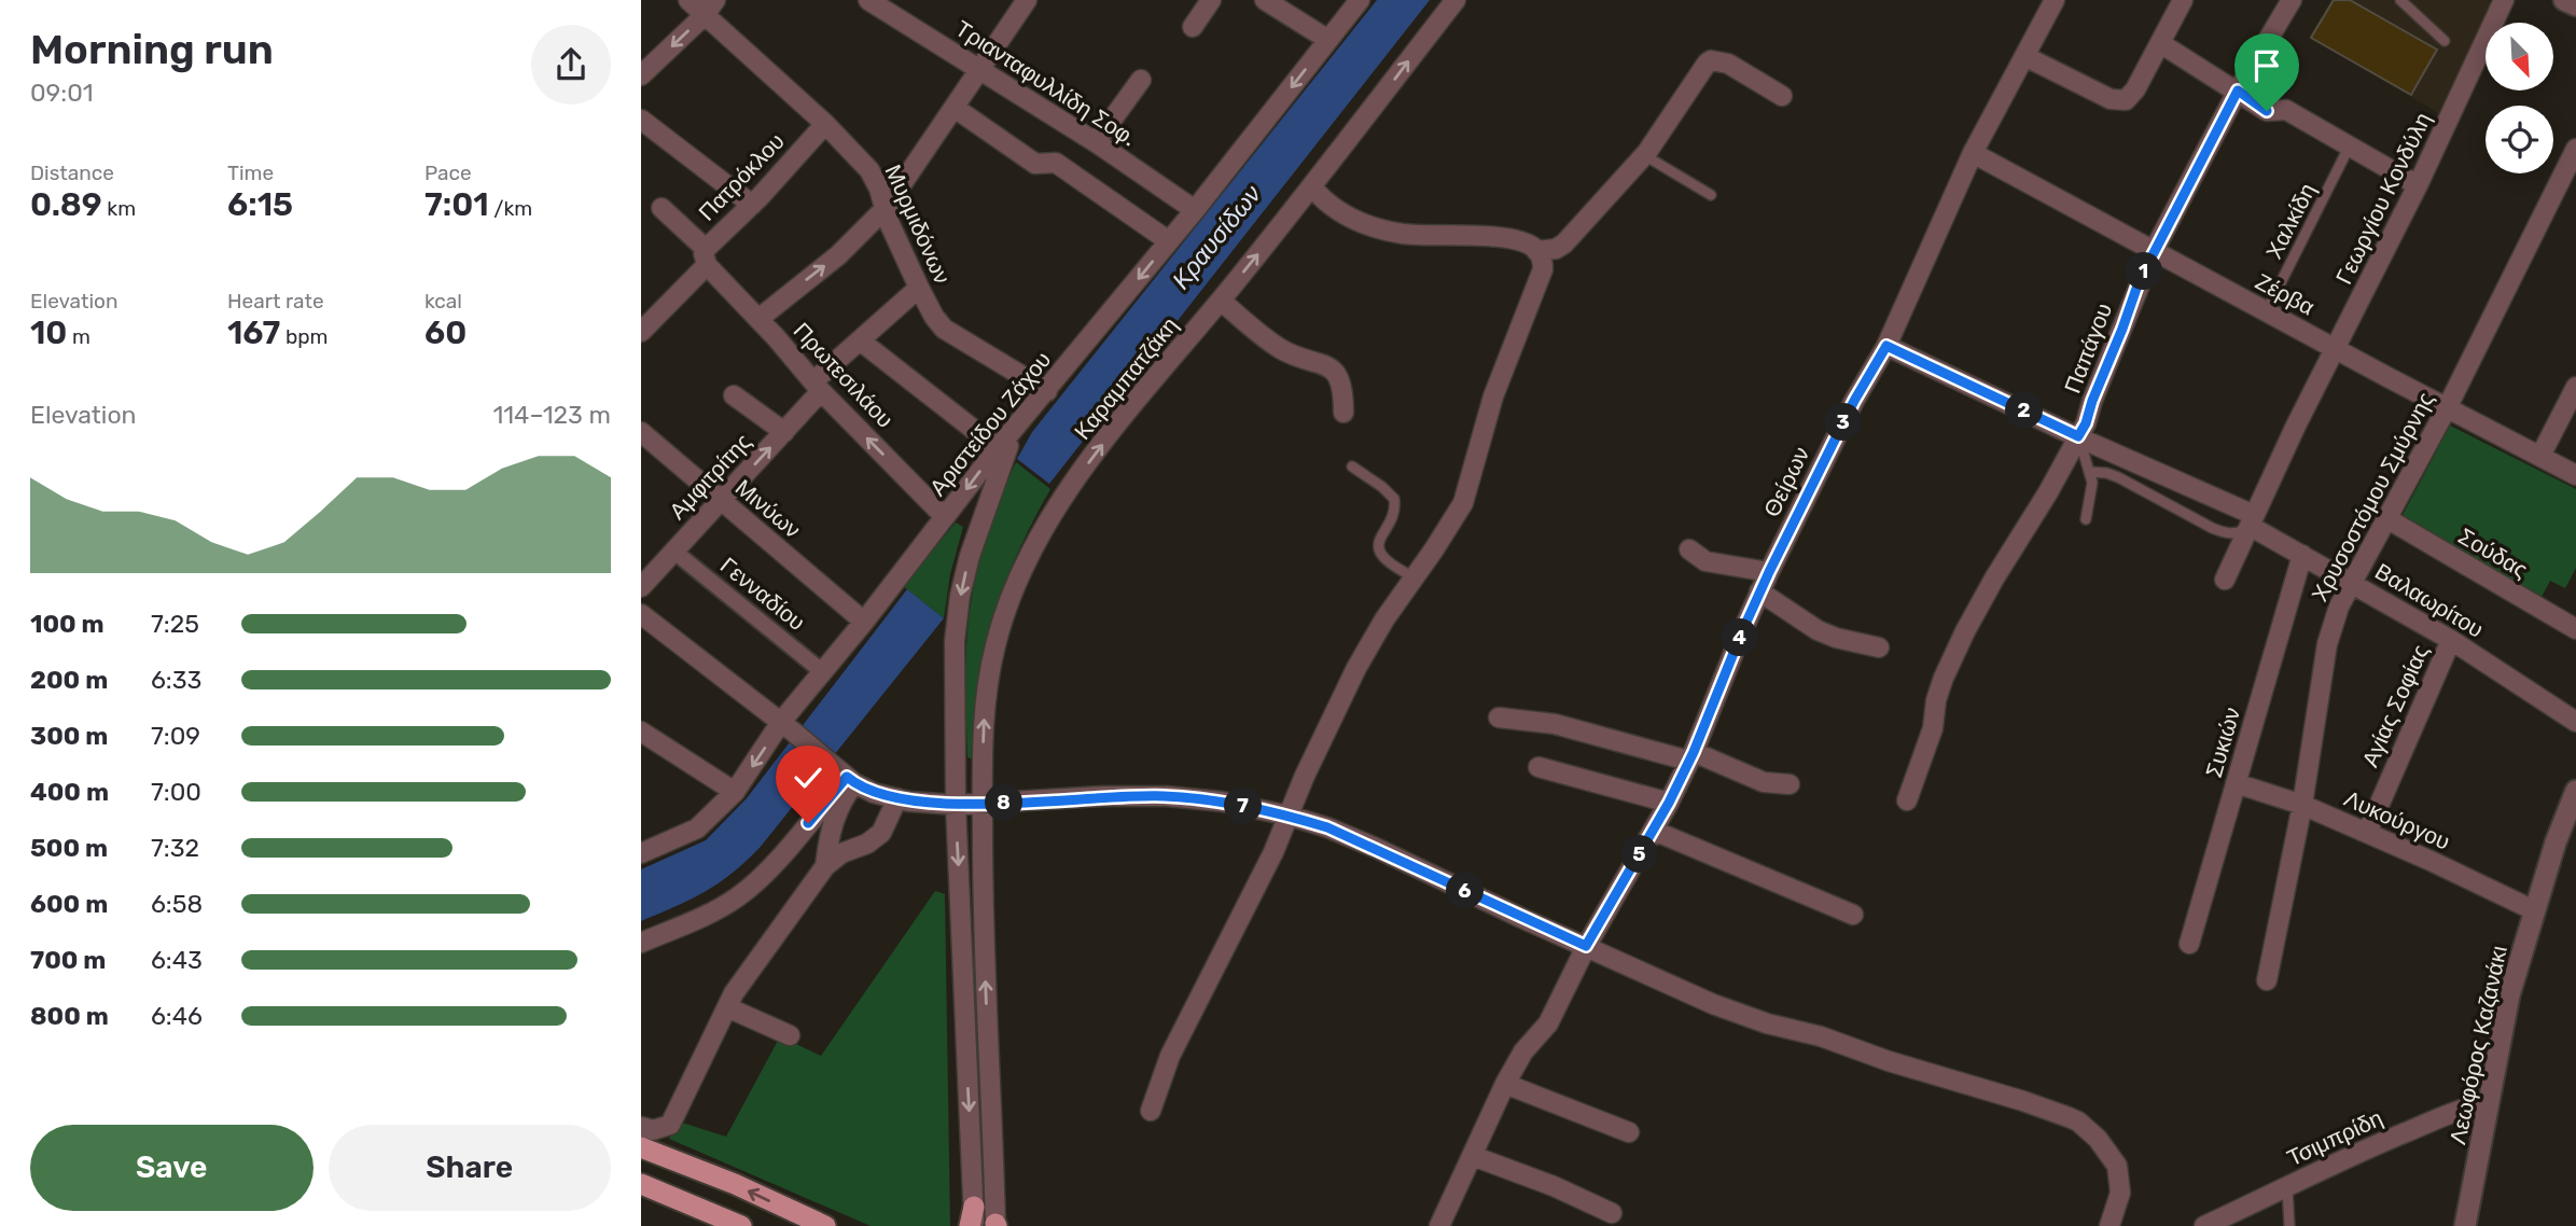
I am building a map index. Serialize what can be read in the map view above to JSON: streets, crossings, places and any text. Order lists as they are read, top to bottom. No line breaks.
{"streets":{"street":["Τριανταφυλλίδη Σοφ.","Πατρόκλου","Γεωργίου Κονδύλη","Μυρμιδόνων","Ζέρβα","Παπάγου","Πρωτεσιλάου","Καραμπατζάκη","Αριστείδου Ζάχου","Αμφιτρίτης","Θείρων","Χρυσοστόμου Σμύρνης","Μινύων","Σούδας","Γενναδίου","Βαλαωρίτου","Αγίας Σοφίας","Συκιών","Λυκούργου","Λεωφόρος Καζανάκι","Τσιμπρίδη"],"lane":["Χαλκίδη"]},"crossings":[["Τριανταφυλλίδη Σοφ.","Αριστείδου Ζάχου"],["Πατρόκλου","Μυρμιδόνων"],["Πατρόκλου","Πρωτεσιλάου"],["Γεωργίου Κονδύλη","Ζέρβα"],["Γεωργίου Κονδύλη","Βαλαωρίτου"],["Χαλκίδη","Ζέρβα"],["Μυρμιδόνων","Αριστείδου Ζάχου"],["Μυρμιδόνων","Αμφιτρίτης"],["Ζέρβα","Παπάγου"],["Ζέρβα","Θείρων"],["Ζέρβα","Χρυσοστόμου Σμύρνης"],["Παπάγου","Βαλαωρίτου"],["Πρωτεσιλάου","Αριστείδου Ζάχου"],["Πρωτεσιλάου","Αμφιτρίτης"],["Αριστείδου Ζάχου","Μινύων"],["Αριστείδου Ζάχου","Γενναδίου"],["Αμφιτρίτης","Μινύων"],["Αμφιτρίτης","Γενναδίου"],["Θείρων","Βαλαωρίτου"],["Χρυσοστόμου Σμύρνης","Σούδας"],["Χρυσοστόμου Σμύρνης","Βαλαωρίτου"],["Χρυσοστόμου Σμύρνης","Λυκούργου"],["Βαλαωρίτου","Αγίας Σοφίας"],["Βαλαωρίτου","Συκιών"],["Αγίας Σοφίας","Λυκούργου"],["Συκιών","Λυκούργου"],["Λυκούργου","Λεωφόρος Καζανάκι"],["Λεωφόρος Καζανάκι","Τσιμπρίδη"]],"water":["Κραυσίδων"],"north":"bottom right","page":{"heading":["Morning run","09:01"],"stats":[["Distance","0.89 km"],["Time","6:15"],["Pace","7:01 /km"],["Elevation","10 m"],["Heart rate","167 bpm"],["kcal","60"]],"pins":["1","2","3","4","8","7","5","6"],"chart":["Elevation","114–123 m"],"list":[{"name":"100 m","note":"7:25"},{"name":"200 m","note":"6:33"},{"name":"300 m","note":"7:09"},{"name":"400 m","note":"7:00"},{"name":"500 m","note":"7:32"},{"name":"600 m","note":"6:58"},{"name":"700 m","note":"6:43"},{"name":"800 m","note":"6:46"}],"buttons":["Save","Share"]}}
